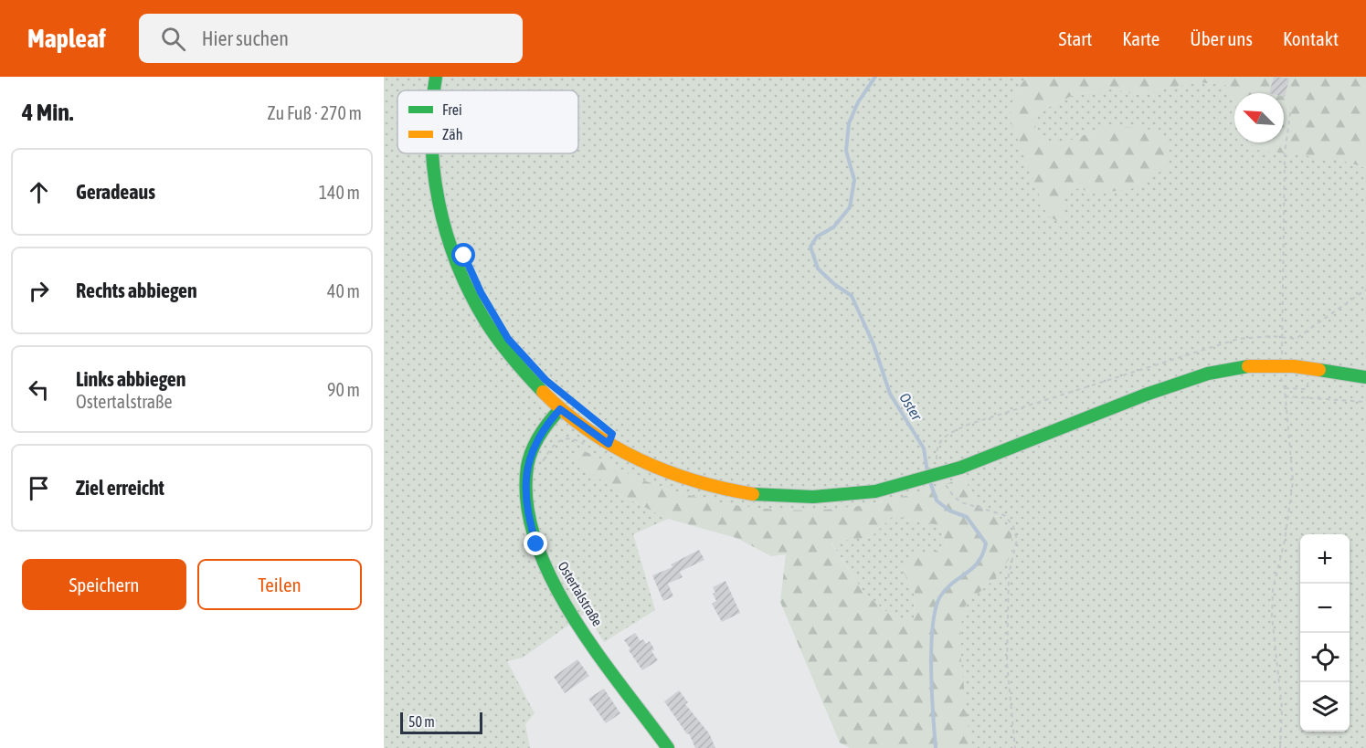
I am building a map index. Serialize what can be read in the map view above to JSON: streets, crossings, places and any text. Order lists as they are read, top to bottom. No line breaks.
{"streets":{"main road":["Ostertalstraße"]},"water":["Oster"],"legend":["Frei","Zäh"],"scale_bar":"50 m","north":"top left","page":{"header":"Mapleaf","search":"Hier suchen","nav":["Start","Karte","Über uns","Kontakt"],"heading":["4 Min.","Zu Fuß · 270 m"],"list":[["Geradeaus","140 m"],["Rechts abbiegen","40 m"],["Links abbiegen","Ostertalstraße","90 m"],"Ziel erreicht"],"map_buttons":["+","−"],"buttons":["Speichern","Teilen"],"scale":"50 m"}}
